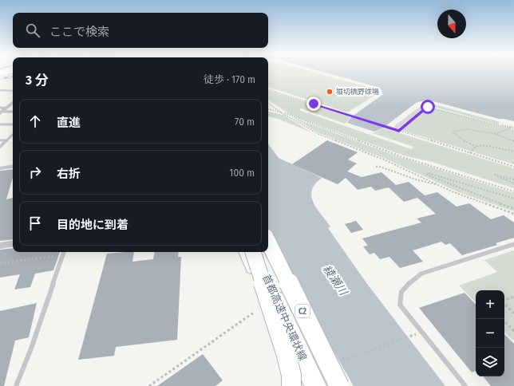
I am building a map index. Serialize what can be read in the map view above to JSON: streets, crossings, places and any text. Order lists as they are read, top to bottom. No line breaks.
{"streets":{"highway":["C2","首都高速中央環状線"]},"water":["綾瀬川"],"places":["堀切橋野球場"],"north":"bottom","page":{"search":"ここで検索","heading":["3 分","徒歩 · 170 m"],"list":[["直進","70 m"],["右折","100 m"],"目的地に到着"],"map_buttons":["+","−"]}}
